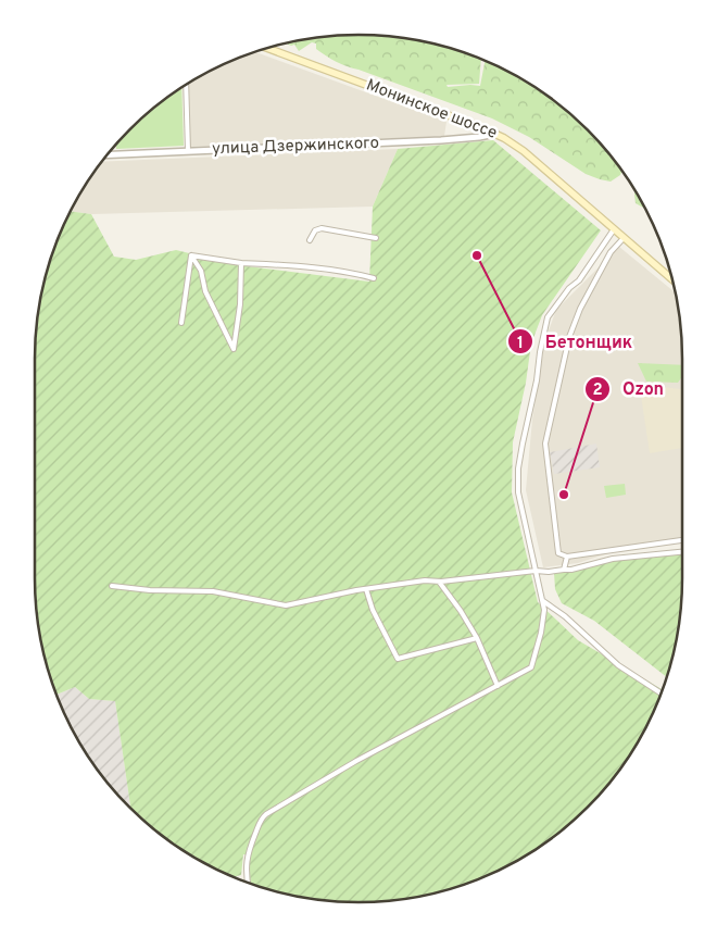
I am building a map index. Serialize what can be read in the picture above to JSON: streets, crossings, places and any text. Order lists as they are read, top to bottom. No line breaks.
{"streets":{"main road":["Монинское шоссе"],"street":["улица Дзержинского"]},"crossings":[["Монинское шоссе","улица Дзержинского"]],"places":["Бетонщик","Ozon"]}
